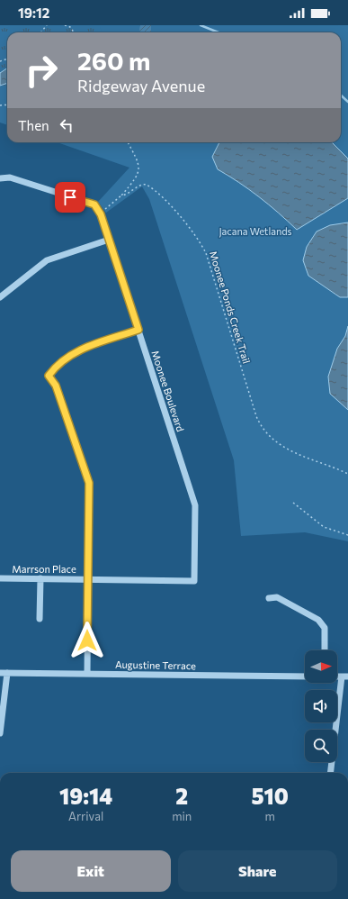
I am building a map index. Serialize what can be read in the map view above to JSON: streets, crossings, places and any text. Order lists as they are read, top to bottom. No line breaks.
{"streets":{"street":["Moonee Boulevard","Marrson Place","Augustine Terrace"],"path":["Moonee Ponds Creek Trail"]},"crossings":[["Moonee Boulevard","Marrson Place"]],"parks":["Jacana Wetlands"],"north":"right","page":{"status":"19:12","turn":["260 m","Ridgeway Avenue"],"then":"Then","eta":["19:14","Arrival","2","min","510","m"],"buttons":["Exit","Share"]}}
